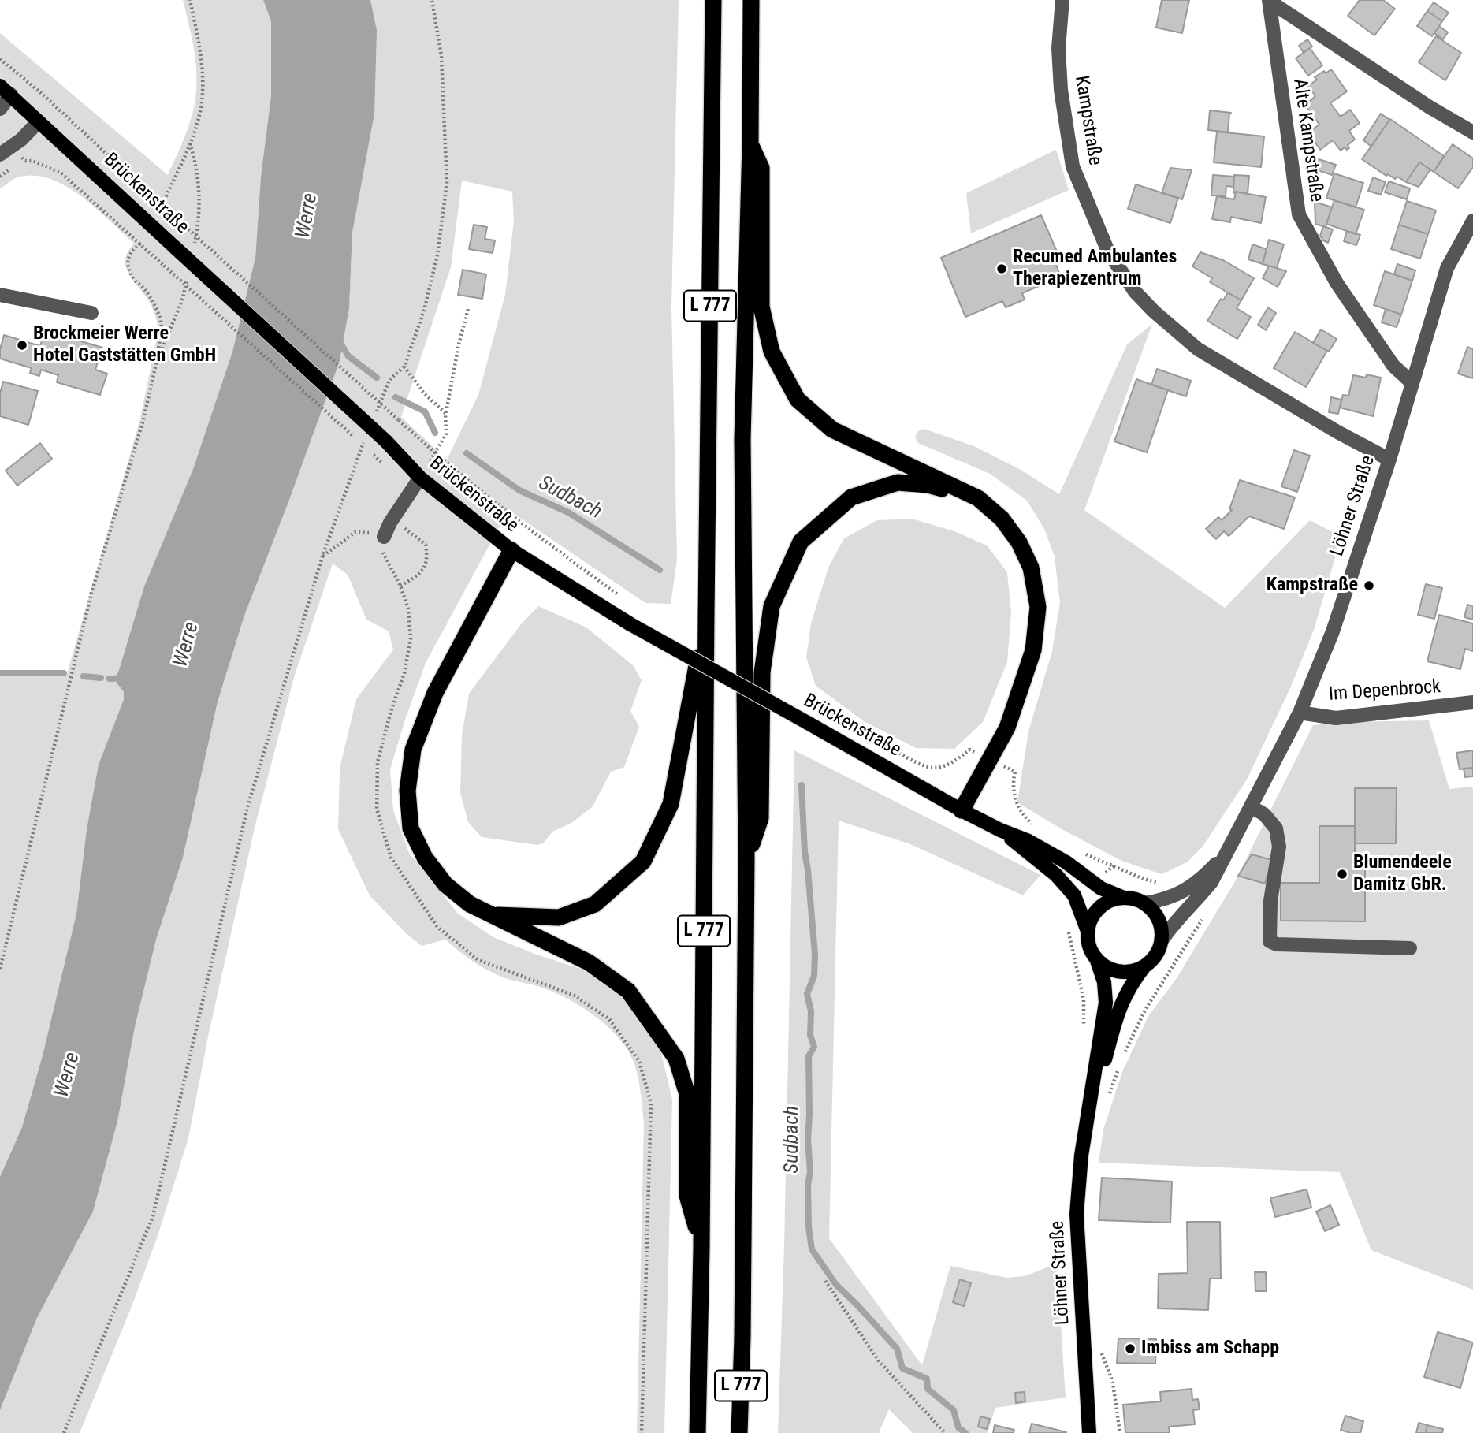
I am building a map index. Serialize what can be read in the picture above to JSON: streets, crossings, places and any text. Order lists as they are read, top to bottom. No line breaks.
{"streets":{"highway":["L 777"],"main road":["Brückenstraße","Löhner Straße"],"street":["Kampstraße","Alte Kampstraße","Im Depenbrock"]},"crossings":[["Kampstraße","Löhner Straße"],["Alte Kampstraße","Löhner Straße"],["Brückenstraße","L 777"],["Brückenstraße","Löhner Straße"],["Löhner Straße","Im Depenbrock"]],"water":["Werre","Sudbach"],"places":["Recumed Ambulantes Therapiezentrum","Brockmeier Werre Hotel Gaststätten GmbH","Kampstraße","Blumendeele Damitz GbR.","Imbiss am Schapp"]}
